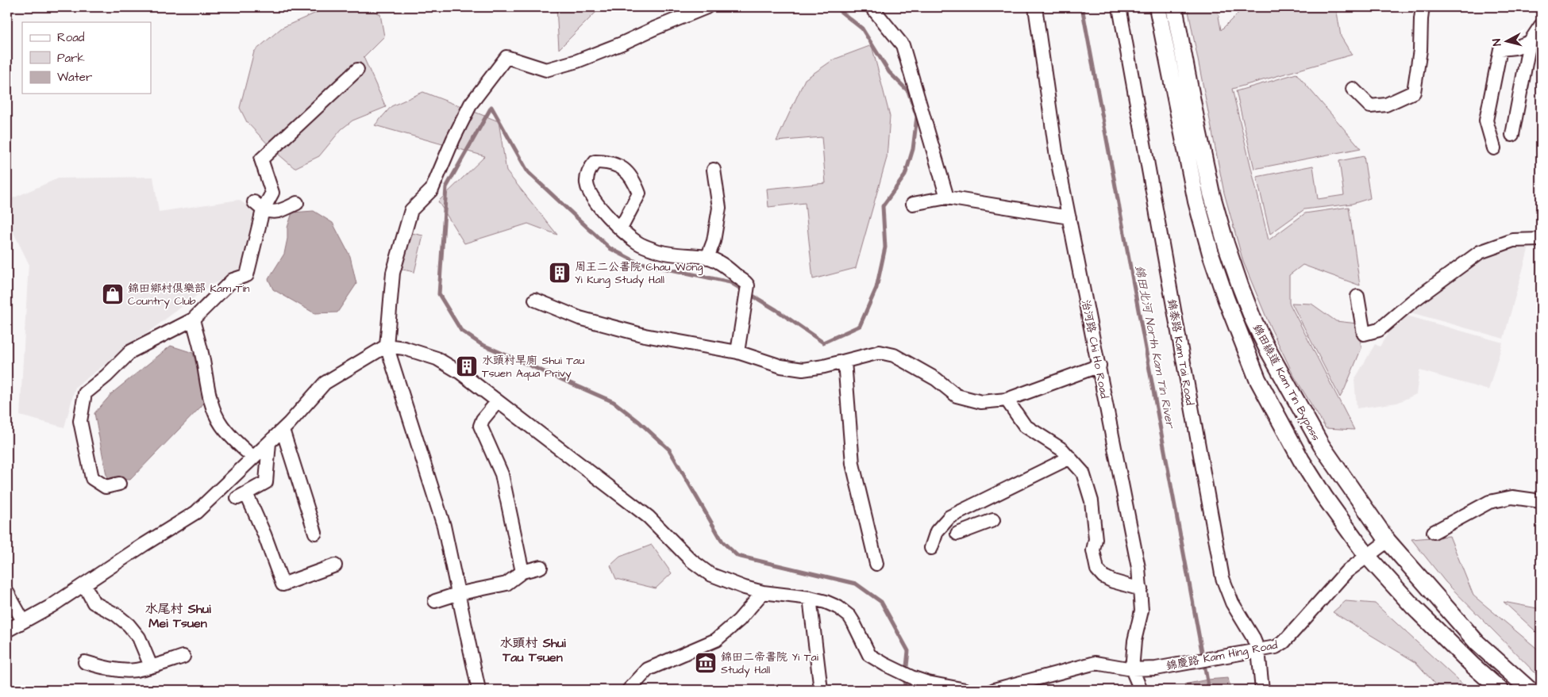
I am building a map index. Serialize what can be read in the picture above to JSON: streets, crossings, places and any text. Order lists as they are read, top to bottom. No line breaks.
{"streets":{"main road":["錦田繞道 Kam Tin Bypass"],"street":["治河路 Chi Ho Road","錦泰路 Kam Tai Road","錦慶路 Kam Hing Road"]},"crossings":[["治河路 Chi Ho Road","錦慶路 Kam Hing Road"],["錦泰路 Kam Tai Road","錦慶路 Kam Hing Road"],["錦田繞道 Kam Tin Bypass","錦慶路 Kam Hing Road"]],"districts":["水尾村 Shui Mei Tsuen","水頭村 Shui Tau Tsuen"],"water":["錦田北河 North Kam Tin River"],"places":{"building":["周王二公書院 Chau Wong Yi Kung Study Hall","水頭村旱廁 Shui Tau Tsuen Aqua Privy"],"shop":["錦田鄉村俱樂部 Kam Tin Country Club"],"museum":["錦田二帝書院 Yi Tai Study Hall"]},"legend":["Road","Park","Water"],"north":"left"}
